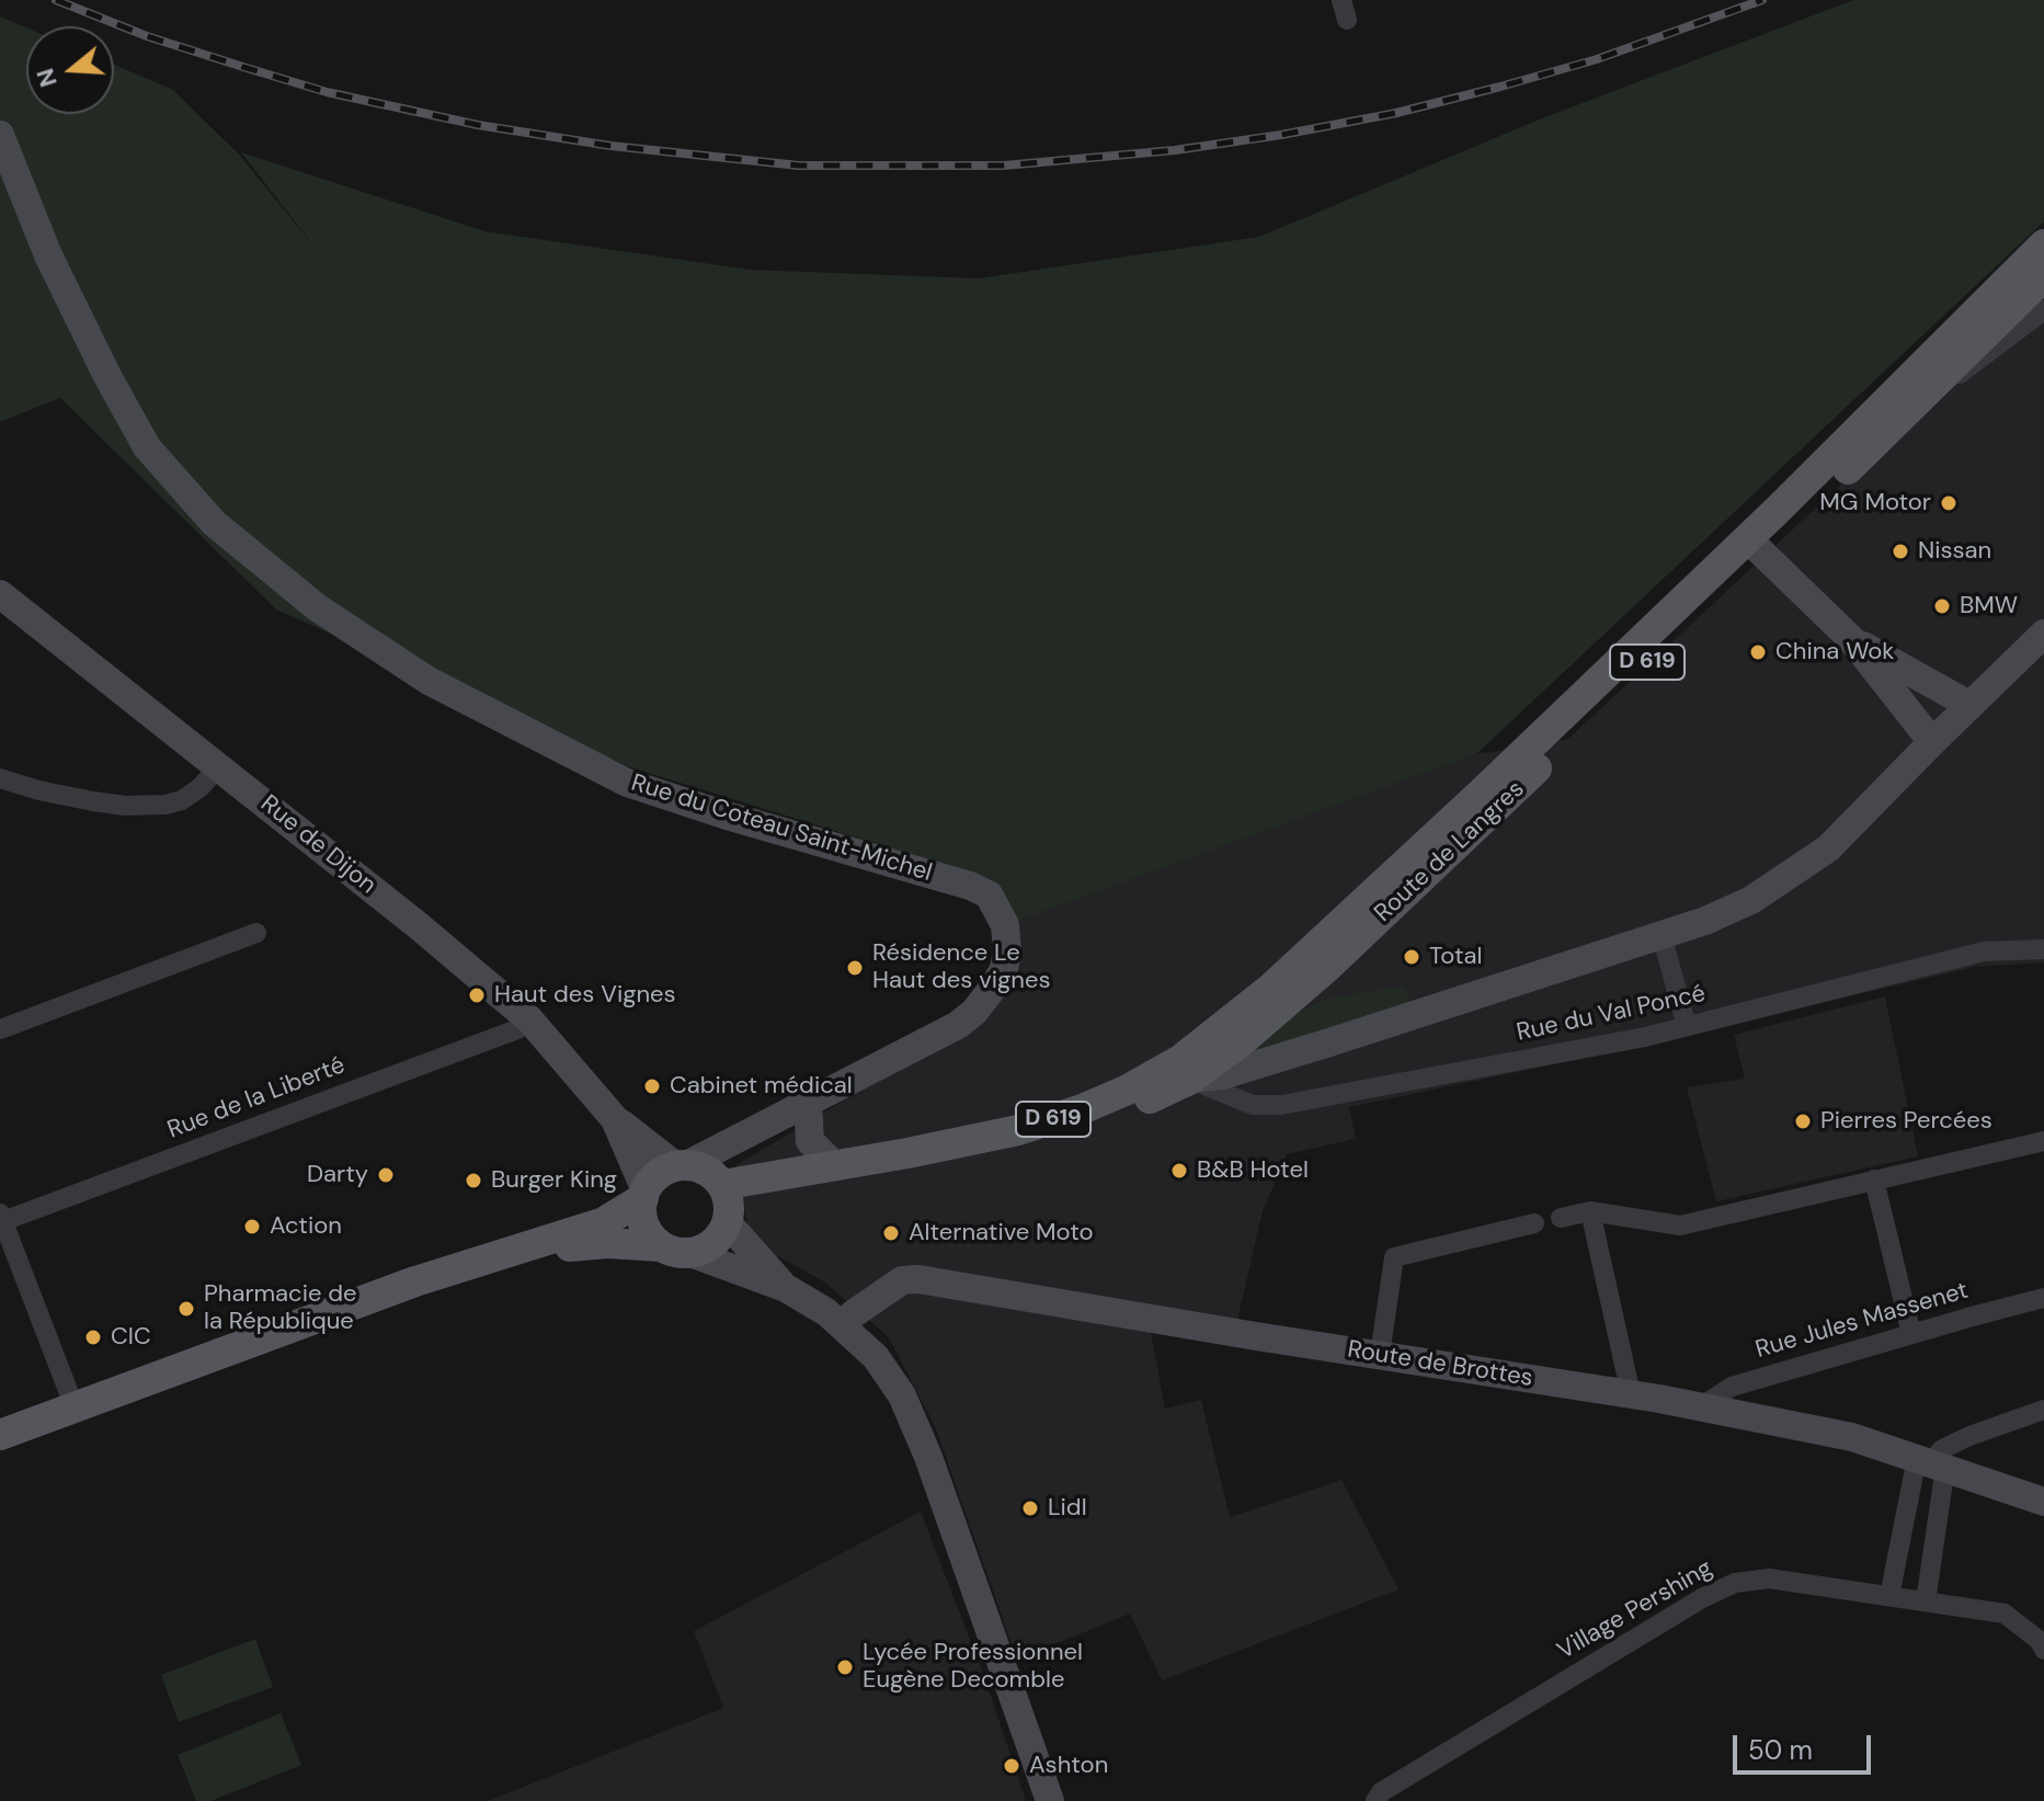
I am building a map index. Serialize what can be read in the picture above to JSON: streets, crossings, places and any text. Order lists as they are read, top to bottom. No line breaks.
{"streets":{"main road":["D 619","Route de Langres"],"street":["Rue du Coteau Saint-Michel","Rue de Dijon","Rue du Val Poncé","Rue de la Liberté","Rue Jules Massenet","Route de Brottes","Village Pershing"]},"crossings":[["D 619","Rue du Coteau Saint-Michel"],["D 619","Rue de Dijon"],["D 619","Route de Langres"],["Rue du Coteau Saint-Michel","Rue de Dijon"],["Rue du Coteau Saint-Michel","Route de Langres"],["Rue de Dijon","Route de Langres"],["Rue de Dijon","Rue de la Liberté"],["Route de Langres","Rue du Val Poncé"],["Rue Jules Massenet","Route de Brottes"]],"places":["MG Motor","Nissan","BMW","China Wok","Total","Résidence Le Haut des vignes","Haut des Vignes","Cabinet médical","Pierres Percées","B&B Hotel","Darty","Burger King","Action","Alternative Moto","Pharmacie de la République","CIC","Lidl","Lycée Professionnel Eugène Decomble","Ashton"],"scale_bar":"50 m","north":"left"}
